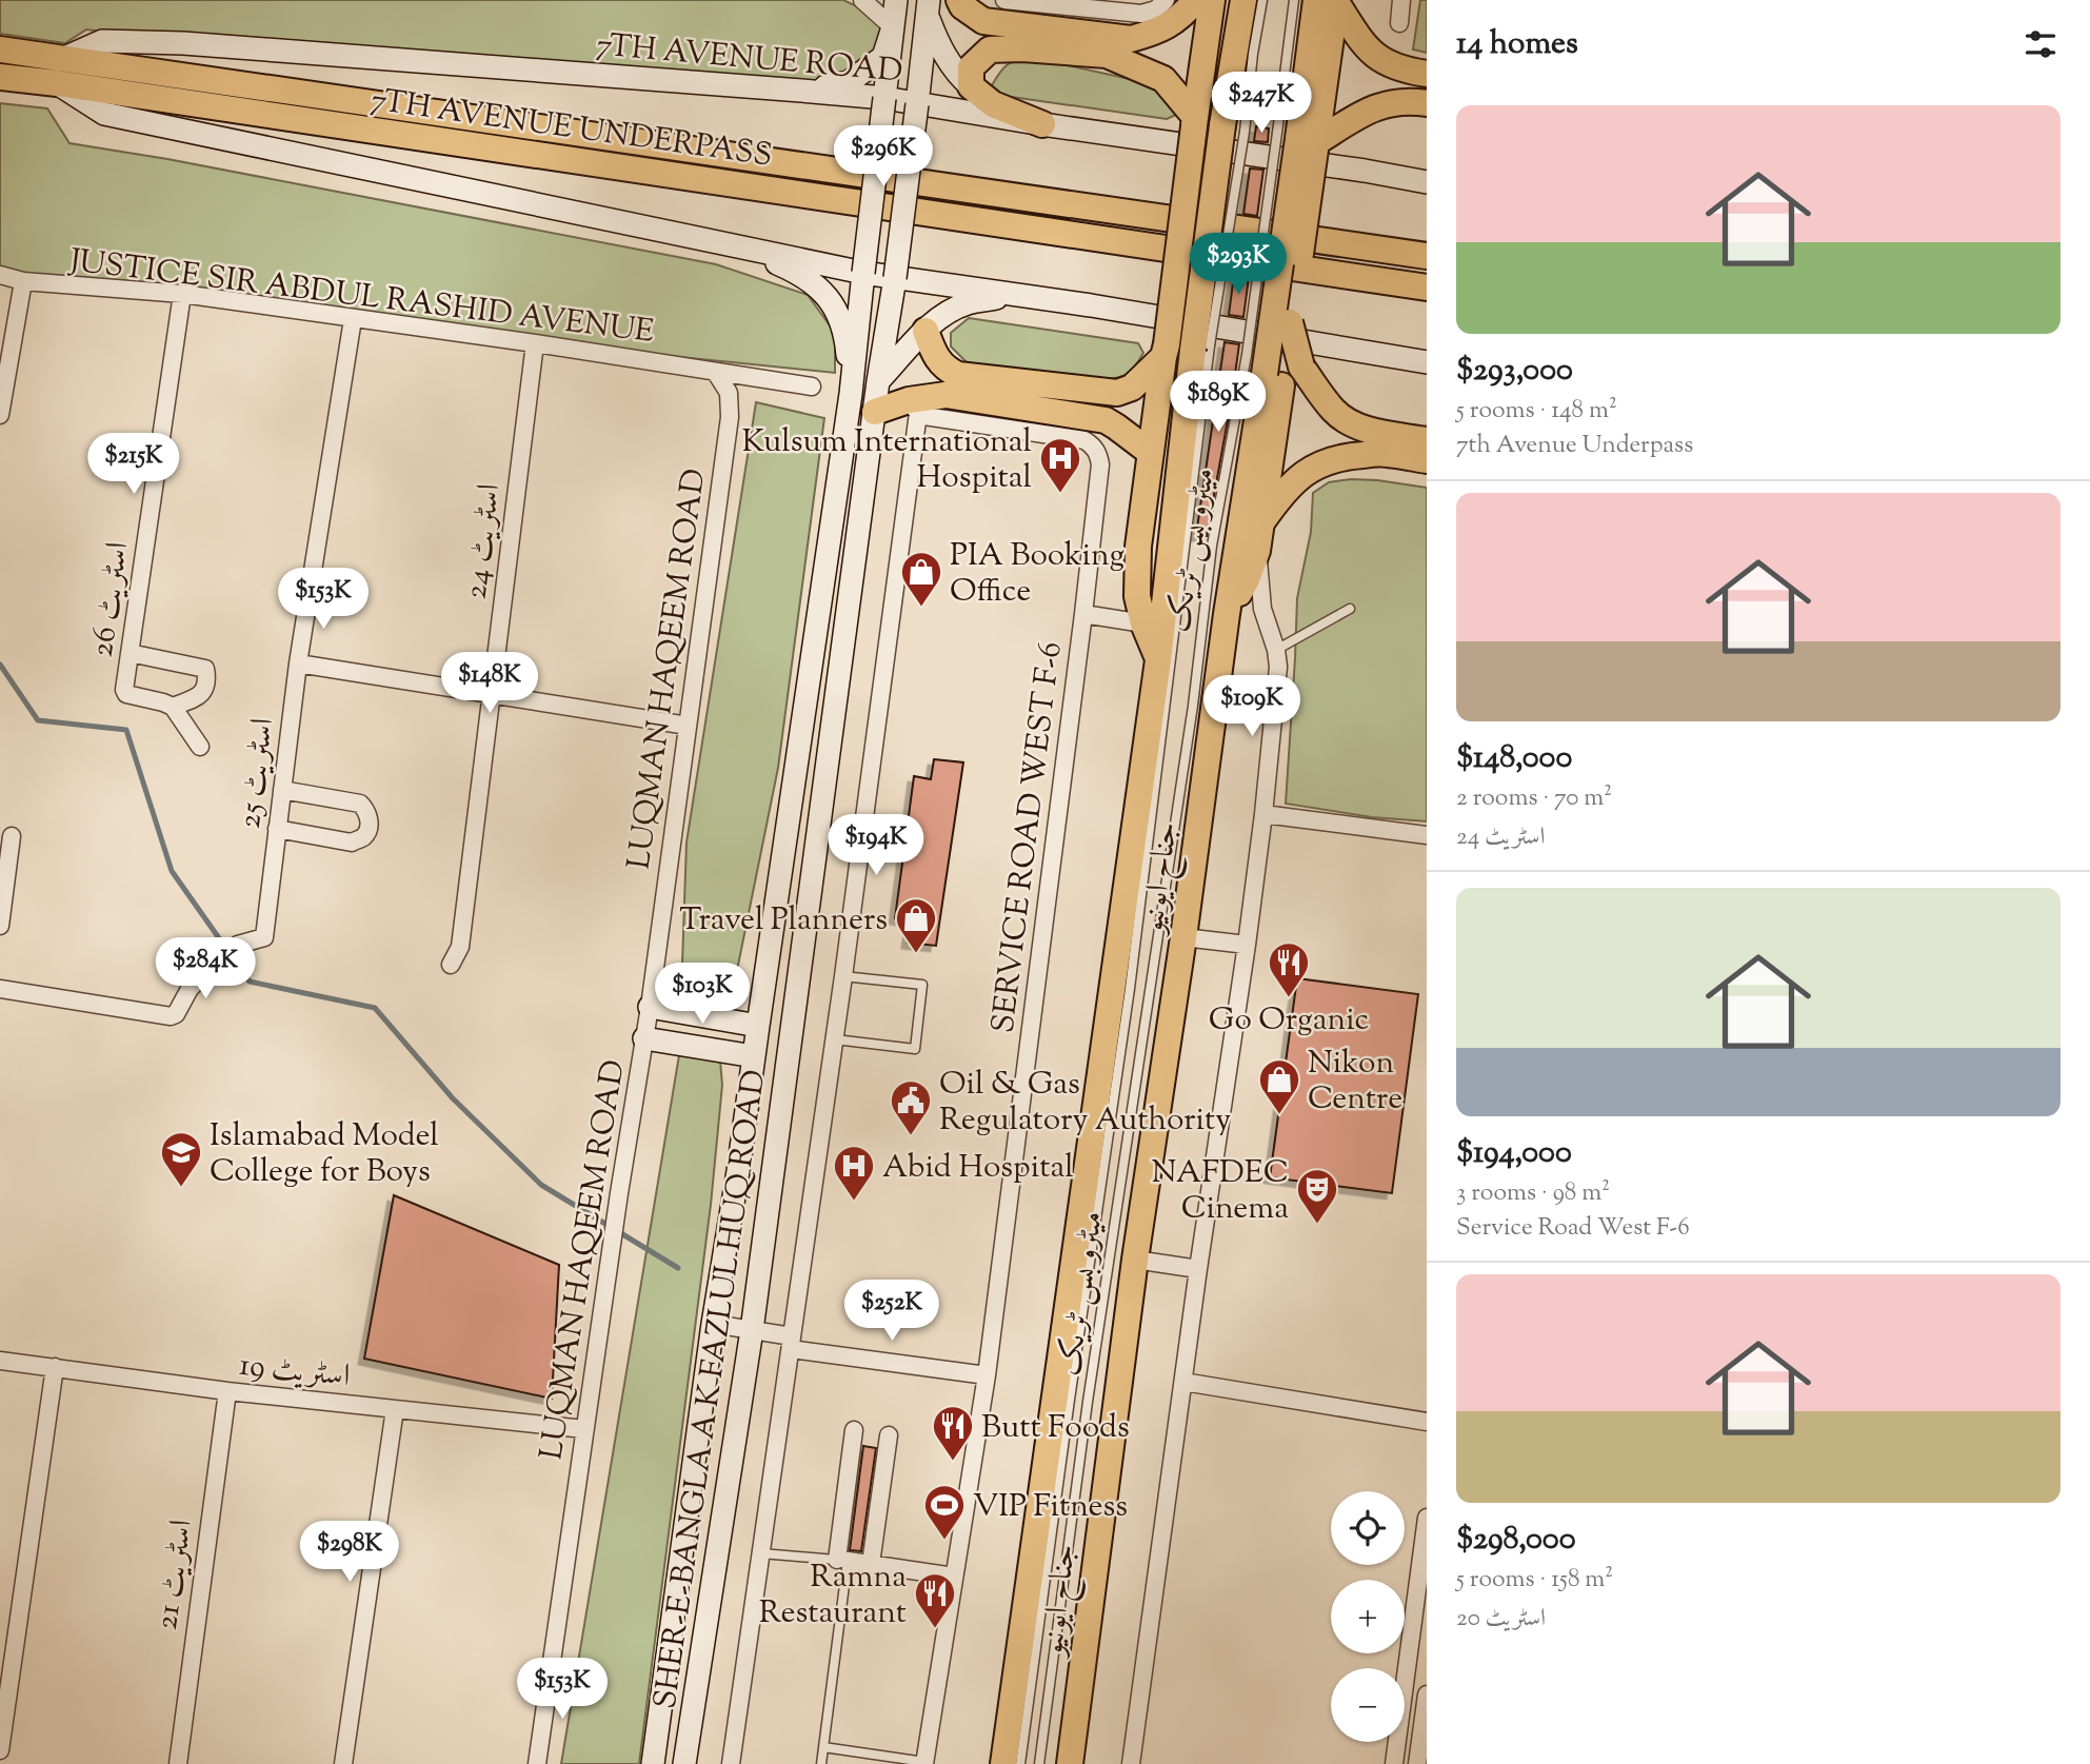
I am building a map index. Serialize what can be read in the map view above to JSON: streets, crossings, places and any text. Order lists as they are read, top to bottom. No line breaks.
{"streets":{"main road":["7TH AVENUE ROAD","7TH AVENUE UNDERPASS","جناح ایونیو","SHER-E-BANGLA A K FAZLUL HUQ ROAD"],"street":["JUSTICE SIR ABDUL RASHID AVENUE","اسٹریٹ 24","اسٹریٹ 26","LUQMAN HAQEEM ROAD","اسٹریٹ 25","SERVICE ROAD WEST F-6","اسٹریٹ 19","اسٹریٹ 21"],"lane":["میٹرو بس ٹریک"]},"crossings":[["7TH AVENUE ROAD","7TH AVENUE UNDERPASS"],["7TH AVENUE ROAD","SHER-E-BANGLA A K FAZLUL HUQ ROAD"],["JUSTICE SIR ABDUL RASHID AVENUE","اسٹریٹ 24"],["JUSTICE SIR ABDUL RASHID AVENUE","اسٹریٹ 26"],["JUSTICE SIR ABDUL RASHID AVENUE","LUQMAN HAQEEM ROAD"],["JUSTICE SIR ABDUL RASHID AVENUE","اسٹریٹ 25"],["میٹرو بس ٹریک","جناح ایونیو"],["LUQMAN HAQEEM ROAD","اسٹریٹ 19"],["اسٹریٹ 19","اسٹریٹ 21"]],"places":{"hospital":["Kulsum International Hospital","Abid Hospital"],"shop":["PIA Booking Office","Travel Planners","Nikon Centre"],"restaurant":["Go Organic","Butt Foods","Ramna Restaurant"],"public building":["Oil & Gas Regulatory Authority"],"school or university":["Islamabad Model College for Boys"],"theatre":["NAFDEC Cinema"],"sports":["VIP Fitness"]},"page":{"heading":"14 homes","price":["$247K","$296K","$293K","$189K","$215K","$153K","$148K","$109K","$194K","$284K","$103K","$252K","$298K","$153K"],"list":[{"name":"$293,000","note":"5 rooms · 148 m² · 7th Avenue Underpass"},{"name":"$148,000","note":"2 rooms · 70 m² · اسٹریٹ 24"},{"name":"$194,000","note":"3 rooms · 98 m² · Service Road West F-6"},{"name":"$298,000","note":"5 rooms · 158 m² · اسٹریٹ 20"}],"map_buttons":["+","−"]}}
